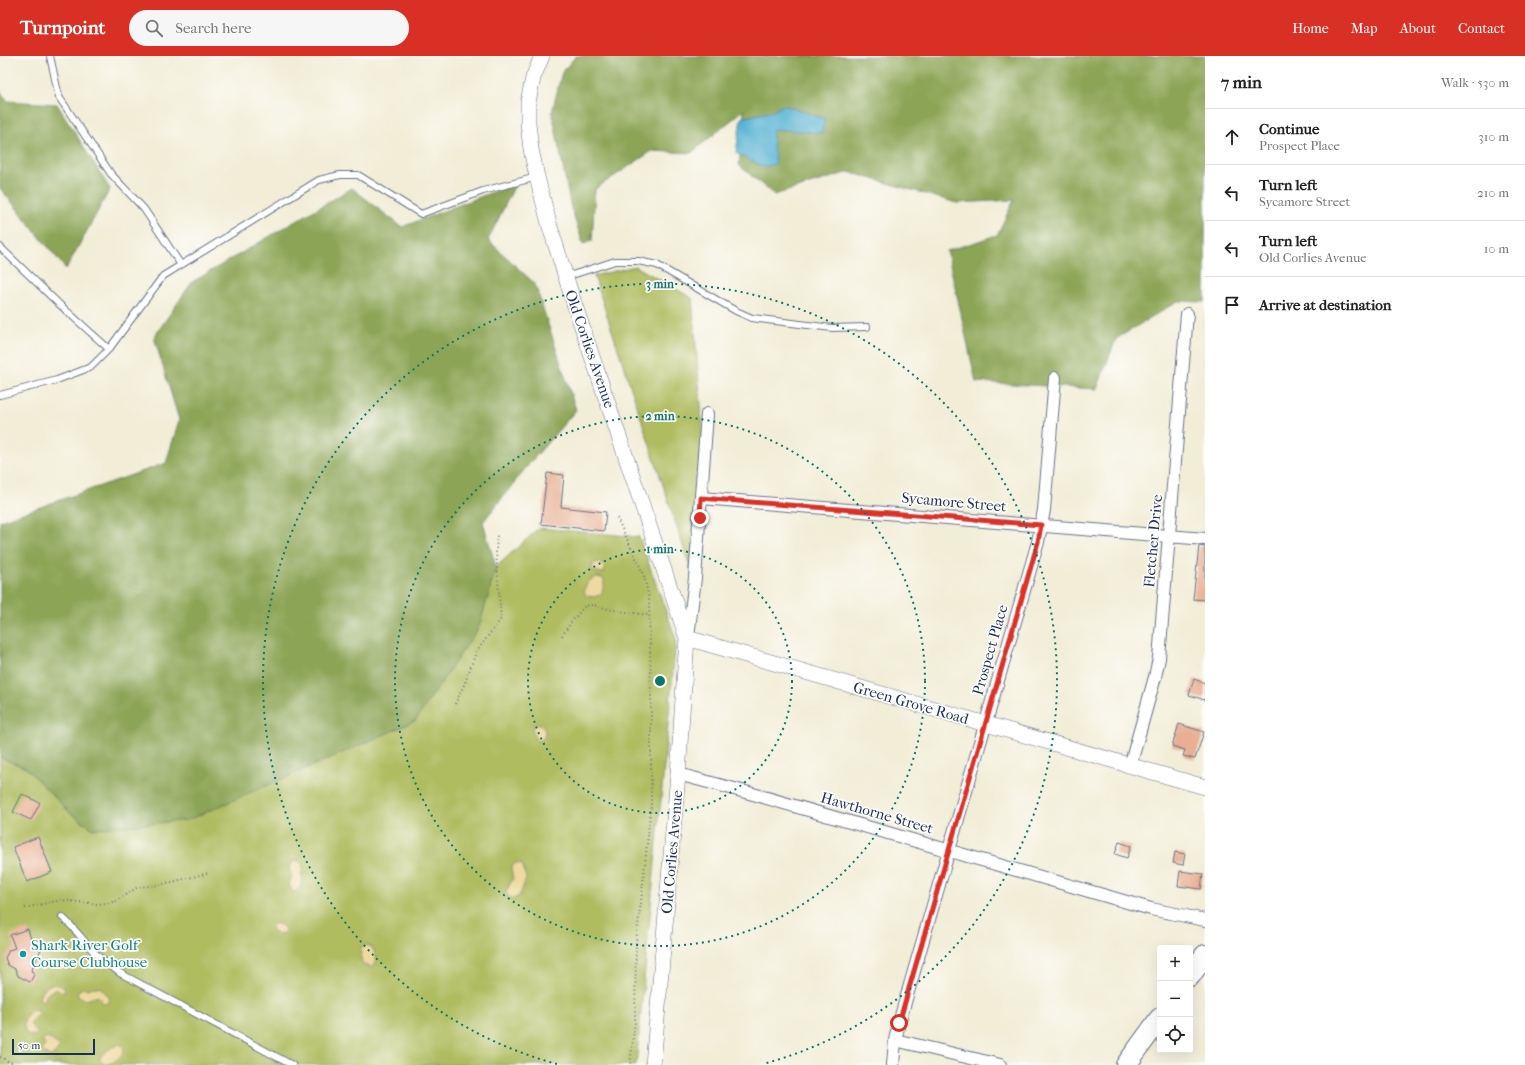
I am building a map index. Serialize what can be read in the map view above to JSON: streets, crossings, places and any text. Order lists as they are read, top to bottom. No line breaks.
{"streets":{"street":["Old Corlies Avenue","Sycamore Street","Fletcher Drive","Prospect Place","Green Grove Road","Hawthorne Street"]},"crossings":[["Old Corlies Avenue","Sycamore Street"],["Old Corlies Avenue","Green Grove Road"],["Old Corlies Avenue","Hawthorne Street"],["Sycamore Street","Fletcher Drive"],["Sycamore Street","Prospect Place"],["Fletcher Drive","Green Grove Road"],["Prospect Place","Green Grove Road"],["Prospect Place","Hawthorne Street"]],"places":["Shark River Golf Course Clubhouse"],"scale_bar":"50 m","page":{"header":"Turnpoint","search":"Search here","nav":["Home","Map","About","Contact"],"heading":["7 min","Walk · 530 m"],"list":[["Continue","Prospect Place","310 m"],["Turn left","Sycamore Street","210 m"],["Turn left","Old Corlies Avenue","10 m"],"Arrive at destination"],"map_buttons":["+","−"],"scale":"50 m"},"rings":["3 min","2 min","1 min"]}
